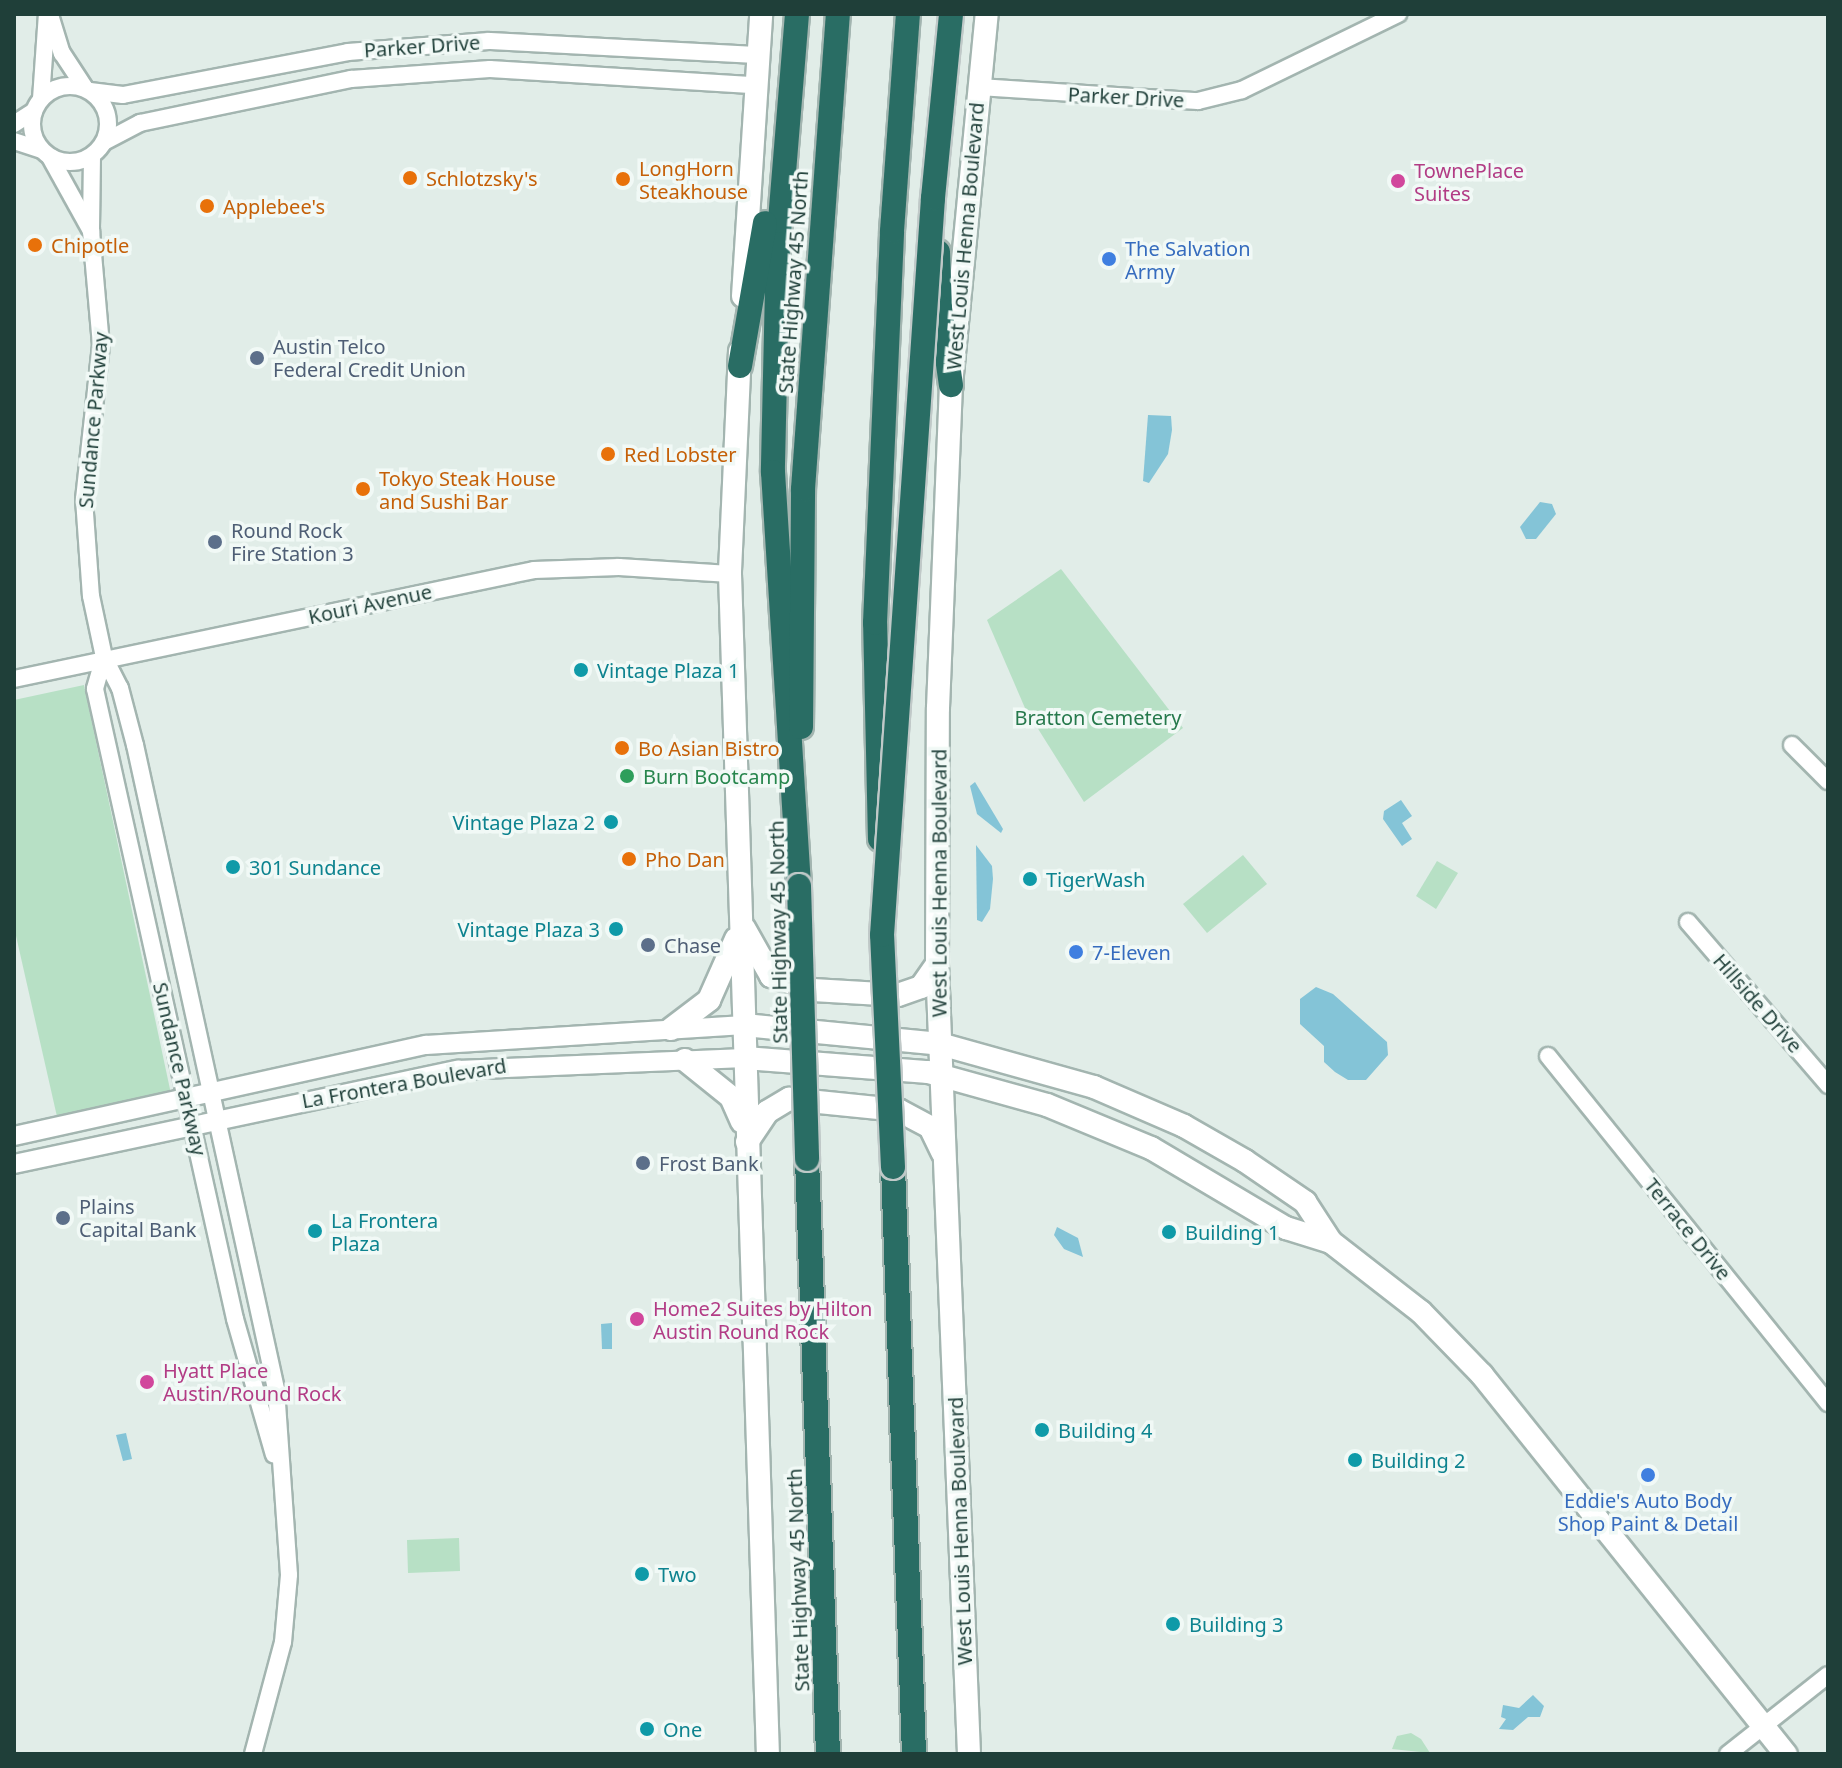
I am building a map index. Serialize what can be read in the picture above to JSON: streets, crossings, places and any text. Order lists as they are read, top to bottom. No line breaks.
{"streets":{"highway":["State Highway 45 North"],"main road":["West Louis Henna Boulevard","La Frontera Boulevard"],"street":["Parker Drive","Sundance Parkway","Kouri Avenue","Hillside Drive","Terrace Drive"]},"crossings":[["Parker Drive","West Louis Henna Boulevard"],["Parker Drive","Sundance Parkway"],["West Louis Henna Boulevard","La Frontera Boulevard"],["Sundance Parkway","Kouri Avenue"],["Sundance Parkway","La Frontera Boulevard"]],"parks":["Bratton Cemetery"],"places":["Schlotzsky's","LongHorn Steakhouse","TownePlace Suites","Applebee's","Chipotle","The Salvation Army","Austin Telco Federal Credit Union","Red Lobster","Tokyo Steak House and Sushi Bar","Round Rock Fire Station 3","Vintage Plaza 1","Bo Asian Bistro","Burn Bootcamp","Vintage Plaza 2","Pho Dan","301 Sundance","TigerWash","Vintage Plaza 3","Chase","7-Eleven","Frost Bank","Plains Capital Bank","La Frontera Plaza","Building 1","Home2 Suites by Hilton Austin Round Rock","Hyatt Place Austin/Round Rock","Building 4","Building 2","Eddie's Auto Body Shop Paint & Detail","Two","Building 3","One"]}
